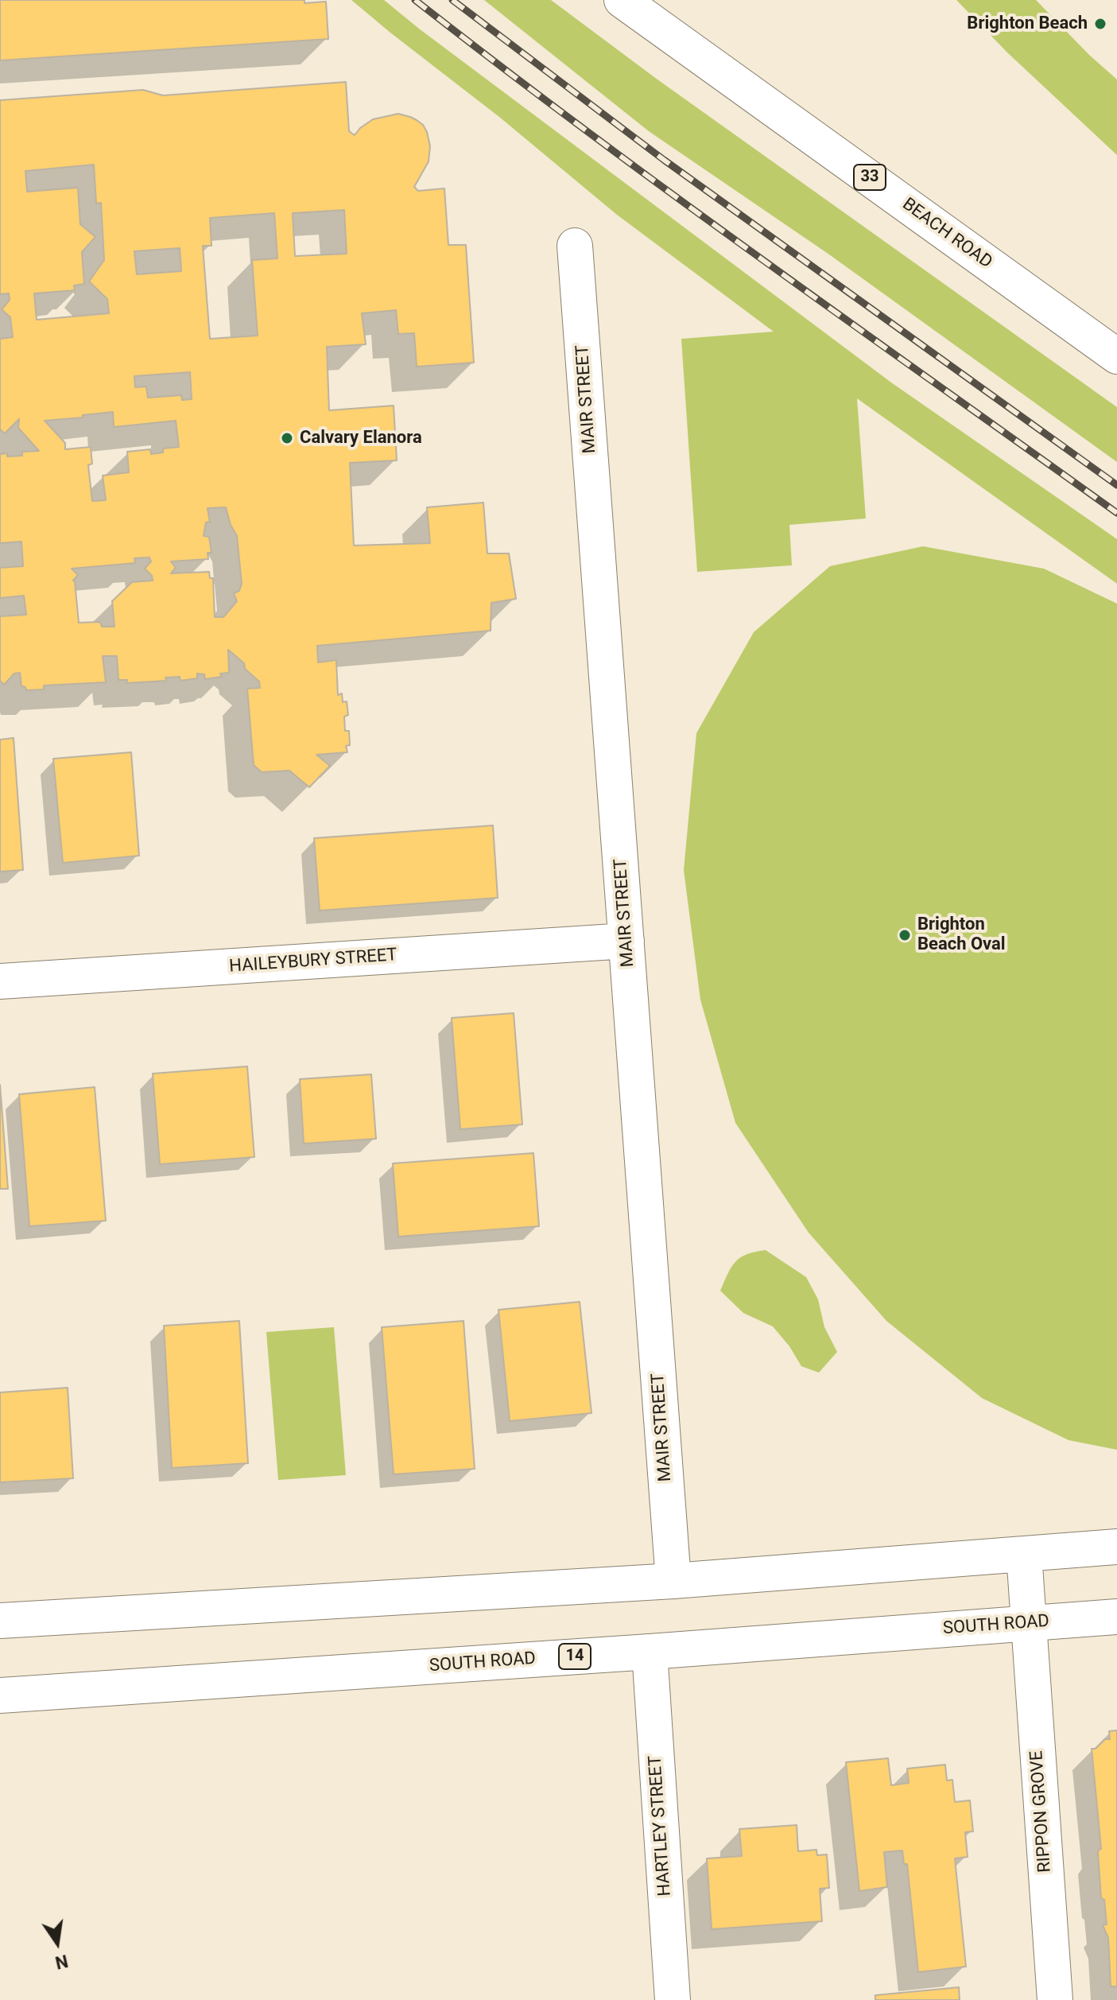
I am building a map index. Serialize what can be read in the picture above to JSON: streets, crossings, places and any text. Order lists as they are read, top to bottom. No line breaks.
{"streets":{"main road":["33","BEACH ROAD","MAIR STREET","HAILEYBURY STREET","SOUTH ROAD","14","RIPPON GROVE","HARTLEY STREET"]},"crossings":[["MAIR STREET","HAILEYBURY STREET"],["SOUTH ROAD","RIPPON GROVE"],["SOUTH ROAD","HARTLEY STREET"]],"places":["Brighton Beach","Calvary Elanora","Brighton Beach Oval"],"north":"bottom"}
